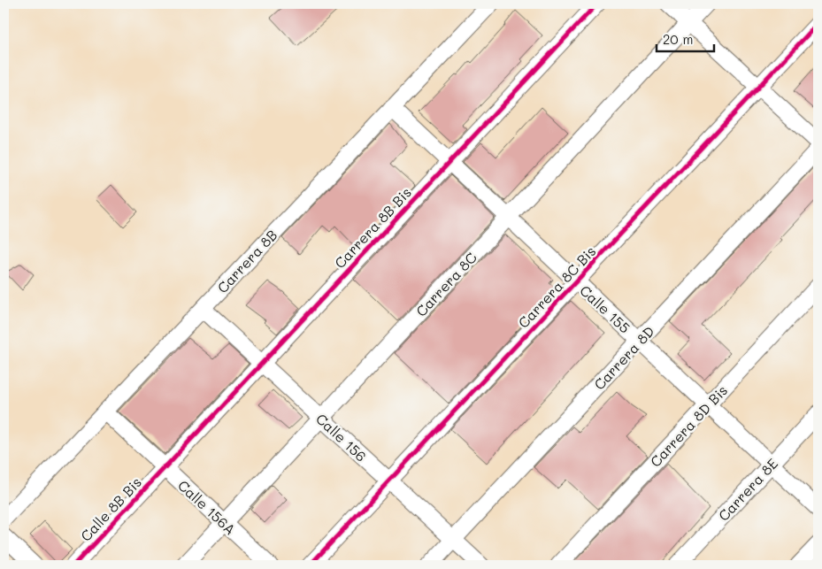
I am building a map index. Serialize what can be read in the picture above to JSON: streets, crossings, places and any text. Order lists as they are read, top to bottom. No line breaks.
{"streets":{"street":["Carrera 8B Bis","Carrera 8B","Carrera 8C","Carrera 8C Bis","Calle 155","Carrera 8D","Carrera 8D Bis","Calle 156","Carrera 8E","Calle 156A","Calle 8B Bis"]},"crossings":[["Carrera 8B Bis","Calle 155"],["Carrera 8B Bis","Calle 156"],["Carrera 8B Bis","Calle 156A"],["Carrera 8B Bis","Calle 8B Bis"],["Carrera 8B","Calle 155"],["Carrera 8B","Calle 156"],["Carrera 8B","Calle 156A"],["Carrera 8C","Calle 155"],["Carrera 8C","Calle 156"],["Carrera 8C","Calle 156A"],["Carrera 8C Bis","Calle 155"],["Carrera 8C Bis","Calle 156"],["Calle 155","Carrera 8D"],["Calle 155","Carrera 8D Bis"],["Calle 155","Carrera 8E"],["Carrera 8D","Calle 156"],["Calle 156A","Calle 8B Bis"]],"scale_bar":"20 m"}
